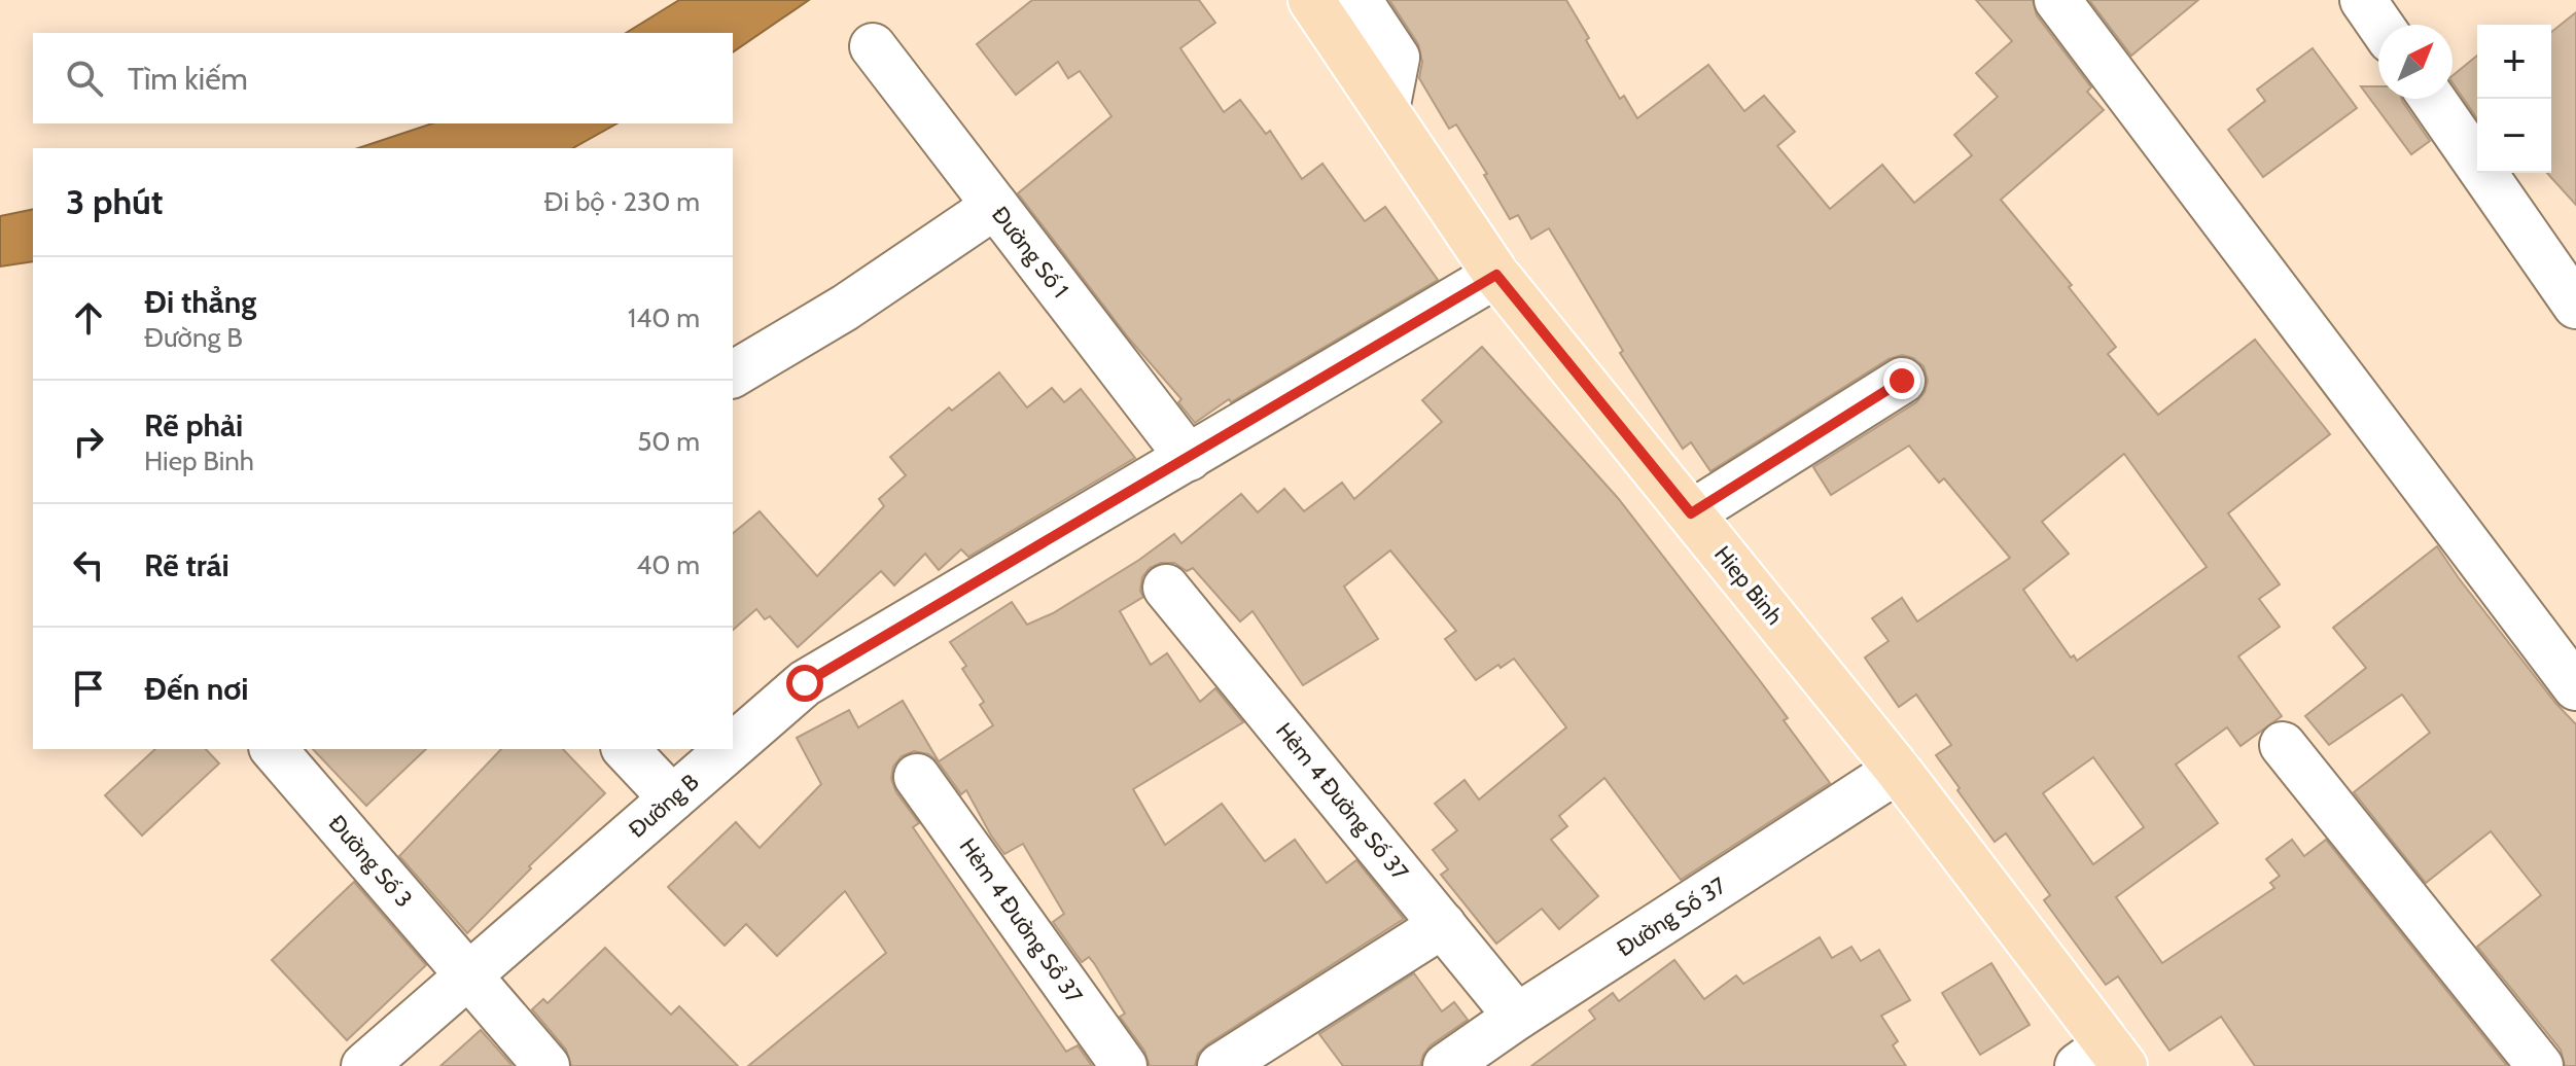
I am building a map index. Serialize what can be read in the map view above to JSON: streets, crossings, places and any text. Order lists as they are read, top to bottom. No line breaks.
{"streets":{"main road":["Hiep Binh"],"street":["Đường Số 1","Hẻm 4 Đường Số 37","Đường B","Đường Số 3","Đường Số 37","Hẻm 4 Đường Sổ 37"]},"crossings":[["Đường Số 1","Đường B"],["Hiep Binh","Đường B"],["Hiep Binh","Đường Số 37"],["Hẻm 4 Đường Số 37","Đường Số 37"],["Đường B","Đường Số 3"]],"north":"top right","page":{"map_buttons":["+","−"],"search":"Tìm kiếm","heading":["3 phút","Đi bộ · 230 m"],"list":[["Đi thẳng","Đường B","140 m"],["Rẽ phải","Hiep Binh","50 m"],["Rẽ trái","40 m"],"Đến nơi"]}}
